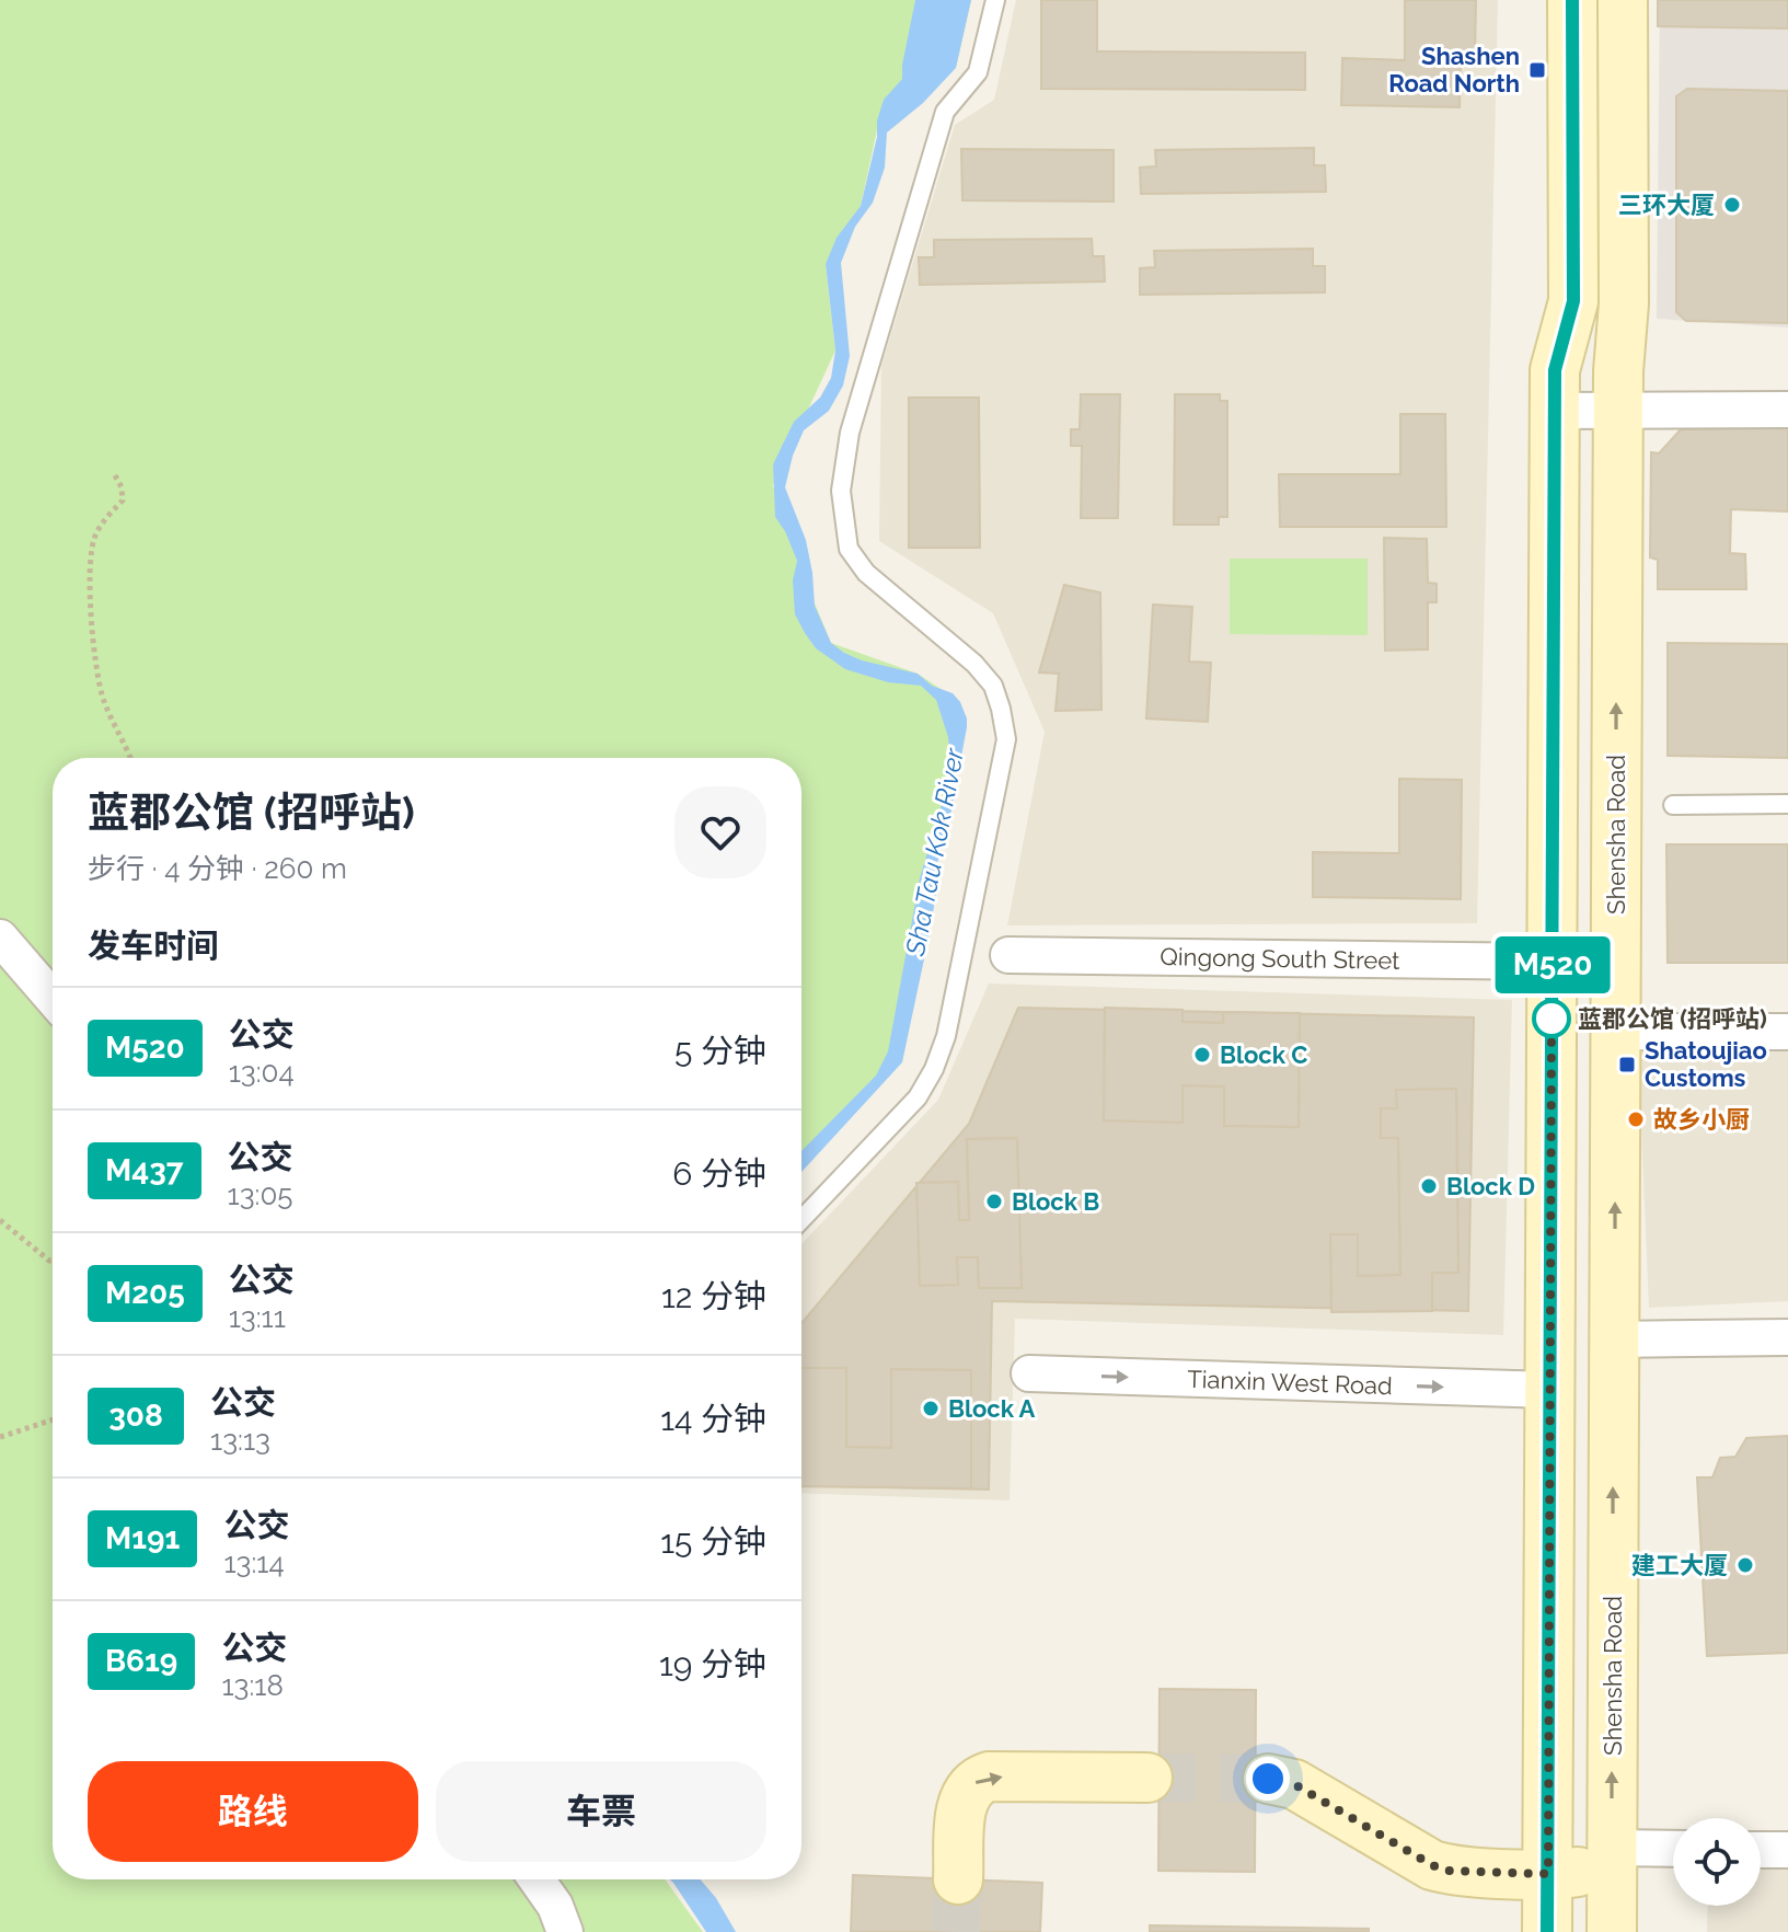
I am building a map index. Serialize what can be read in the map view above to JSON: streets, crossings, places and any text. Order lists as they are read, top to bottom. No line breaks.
{"streets":{"main road":["Shensha Road"],"street":["Qingong South Street","Tianxin West Road"]},"one_way":["Tianxin West Road"],"water":["Sha Tau Kok River"],"places":{"transit":["Shashen Road North","Shatoujiao Customs"],"other":["三环大厦","蓝郡公馆 (招呼站)","Block C","故乡小厨","Block D","Block B","Block A","建工大厦"]},"lines":["bus line M520"],"page":{"on_map":"M520","heading":[["蓝郡公馆 (招呼站)","步行 · 4 分钟 · 260 m"],"发车时间"],"list":[{"mark":"M520","name":"公交","note":"13:04","value":"5 分钟"},{"mark":"M437","name":"公交","note":"13:05","value":"6 分钟"},{"mark":"M205","name":"公交","note":"13:11","value":"12 分钟"},{"mark":"308","name":"公交","note":"13:13","value":"14 分钟"},{"mark":"M191","name":"公交","note":"13:14","value":"15 分钟"},{"mark":"B619","name":"公交","note":"13:18","value":"19 分钟"}],"buttons":["路线","车票"]}}
